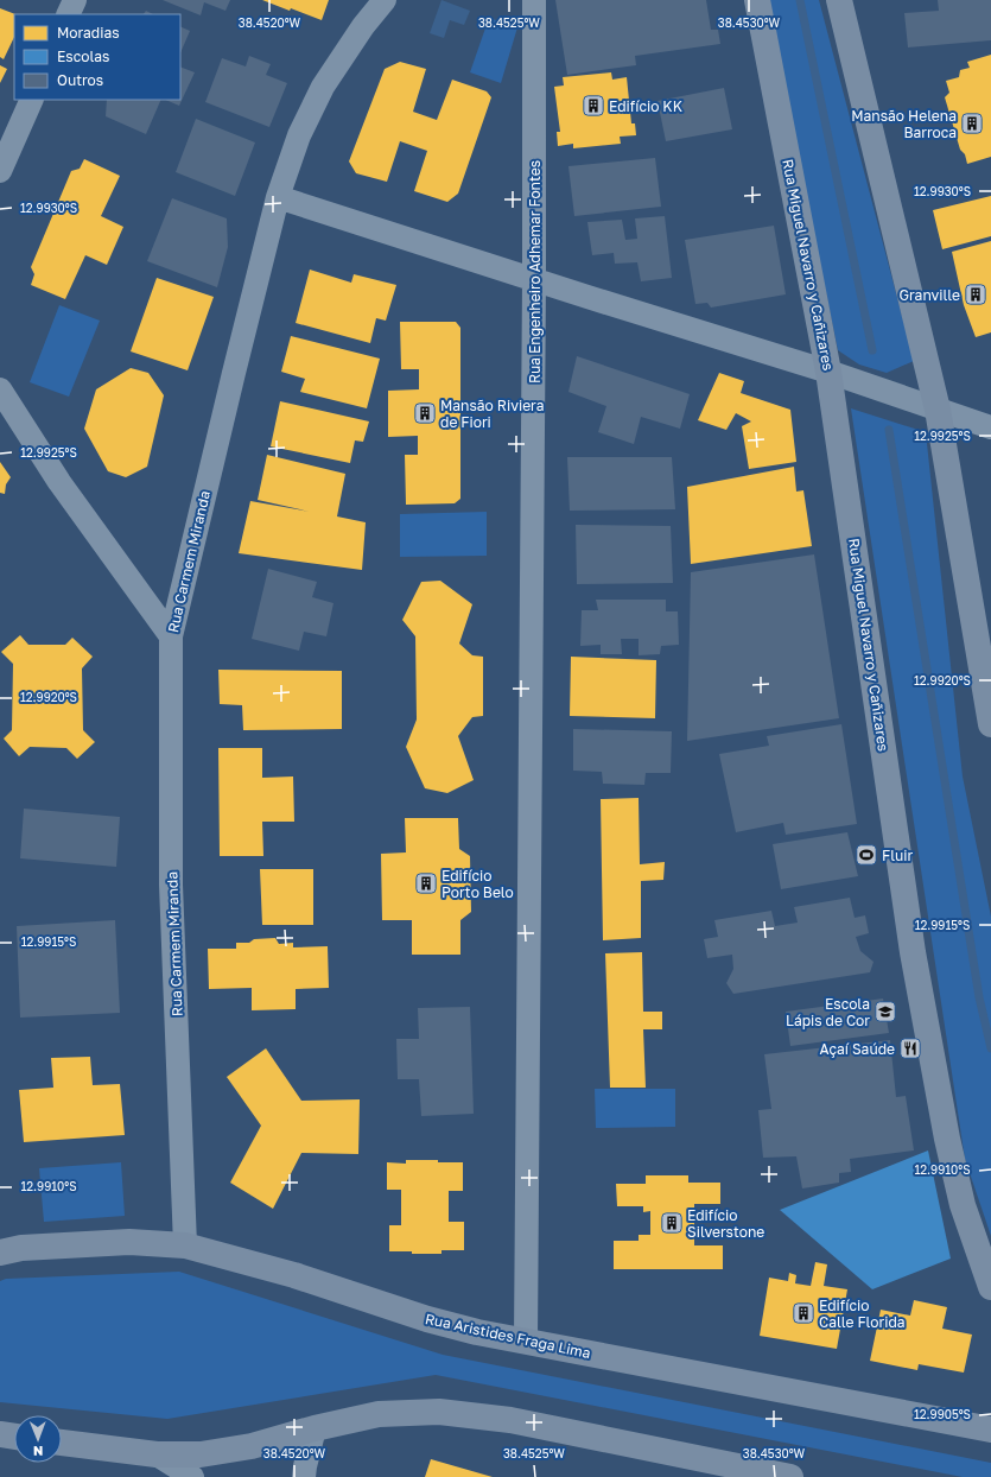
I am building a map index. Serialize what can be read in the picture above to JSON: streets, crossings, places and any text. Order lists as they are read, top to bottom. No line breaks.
{"streets":{"street":["Rua Miguel Navarro y Cañizares","Rua Engenheiro Adhemar Fontes","Rua Carmem Miranda","Rua Aristides Fraga Lima"]},"crossings":[["Rua Engenheiro Adhemar Fontes","Rua Aristides Fraga Lima"],["Rua Carmem Miranda","Rua Aristides Fraga Lima"]],"places":{"building":["Edifício KK","Mansão Helena Barroca","Granville","Mansão Riviera de Fiori","Edifício Porto Belo","Edifício Silverstone","Edifício Calle Florida"],"sports":["Fluir"],"school or university":["Escola Lápis de Cor"],"restaurant":["Açaí Saúde"]},"legend":["Moradias","Escolas","Outros"],"north":"bottom","coordinates":["38.4520°W","38.4525°W","38.4530°W","12.9930°S","12.9925°S","12.9920°S","12.9915°S","12.9910°S","12.9905°S"]}
